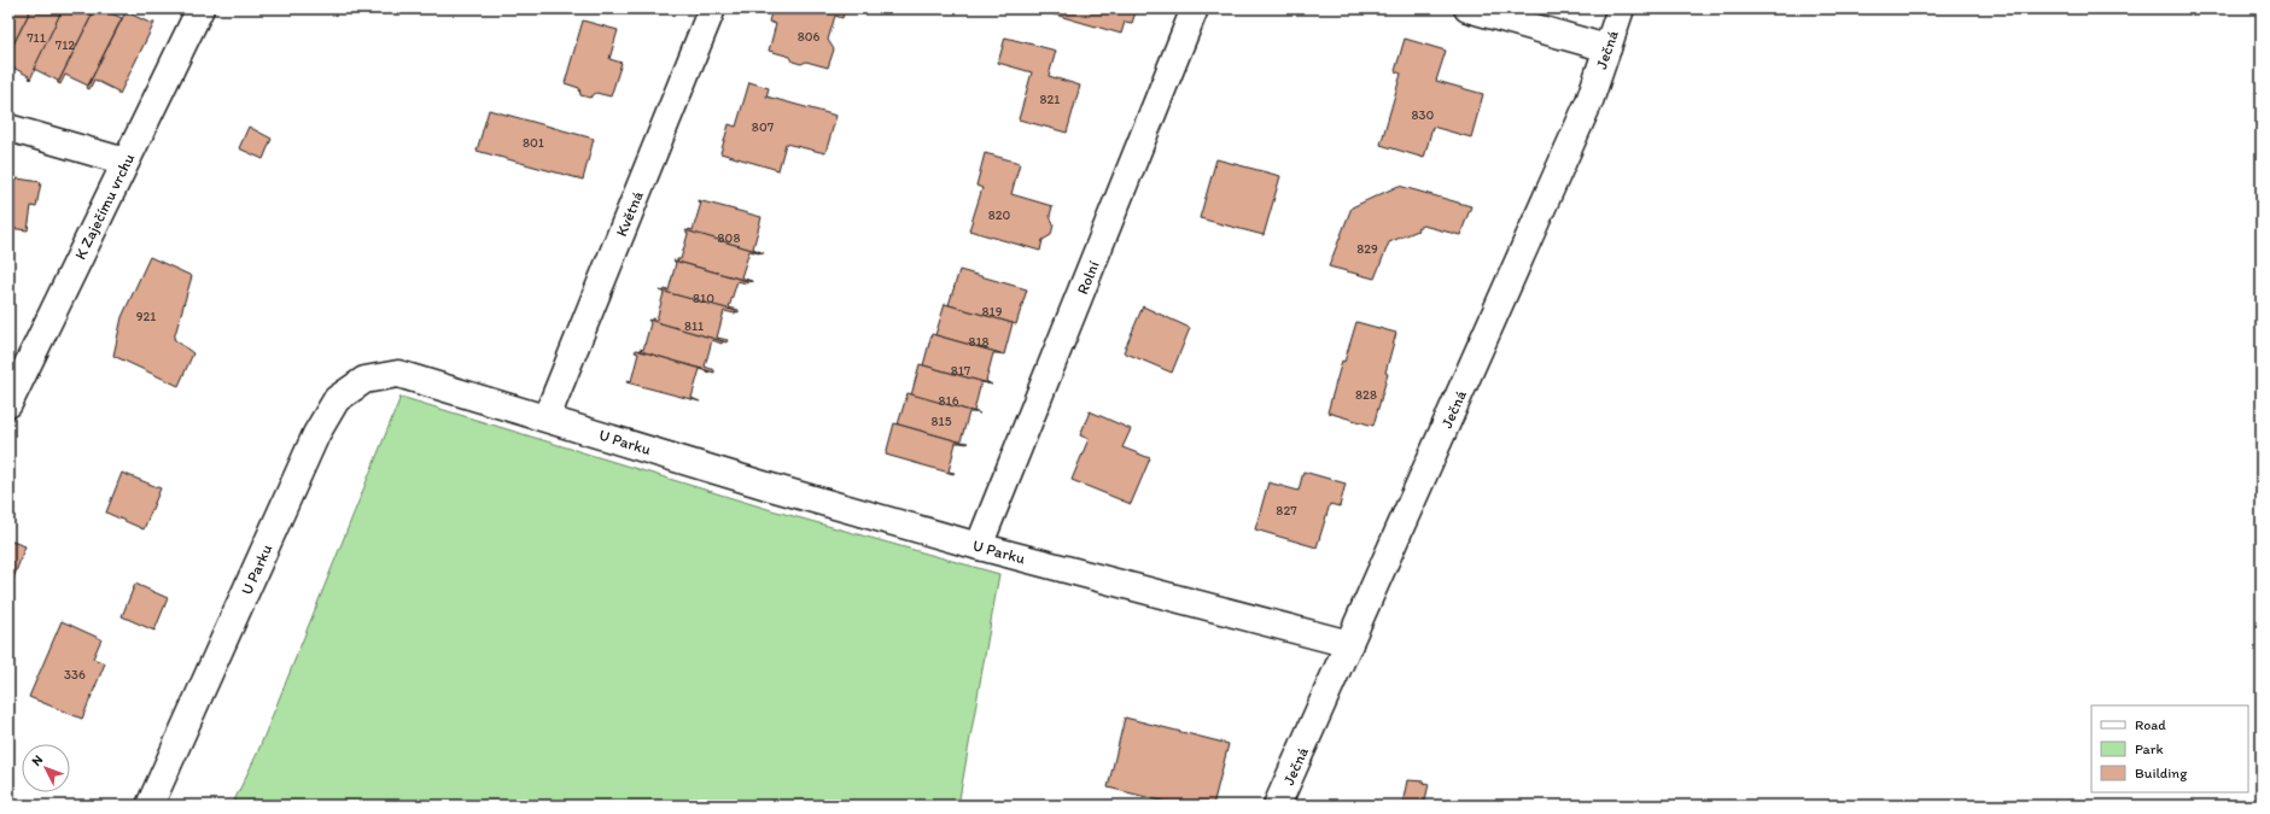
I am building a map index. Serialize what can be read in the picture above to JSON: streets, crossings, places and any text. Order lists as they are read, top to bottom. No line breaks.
{"streets":{"street":["Ječná","K Zaječímu vrchu","Květná","Rolní","U Parku"]},"crossings":[["Ječná","U Parku"],["Květná","U Parku"],["Rolní","U Parku"]],"house_numbers":["806","711","712","821","830","807","801","820","808","829","810","819","921","811","818","817","828","816","815","827","336"],"legend":["Road","Park","Building"],"north":"top left"}
